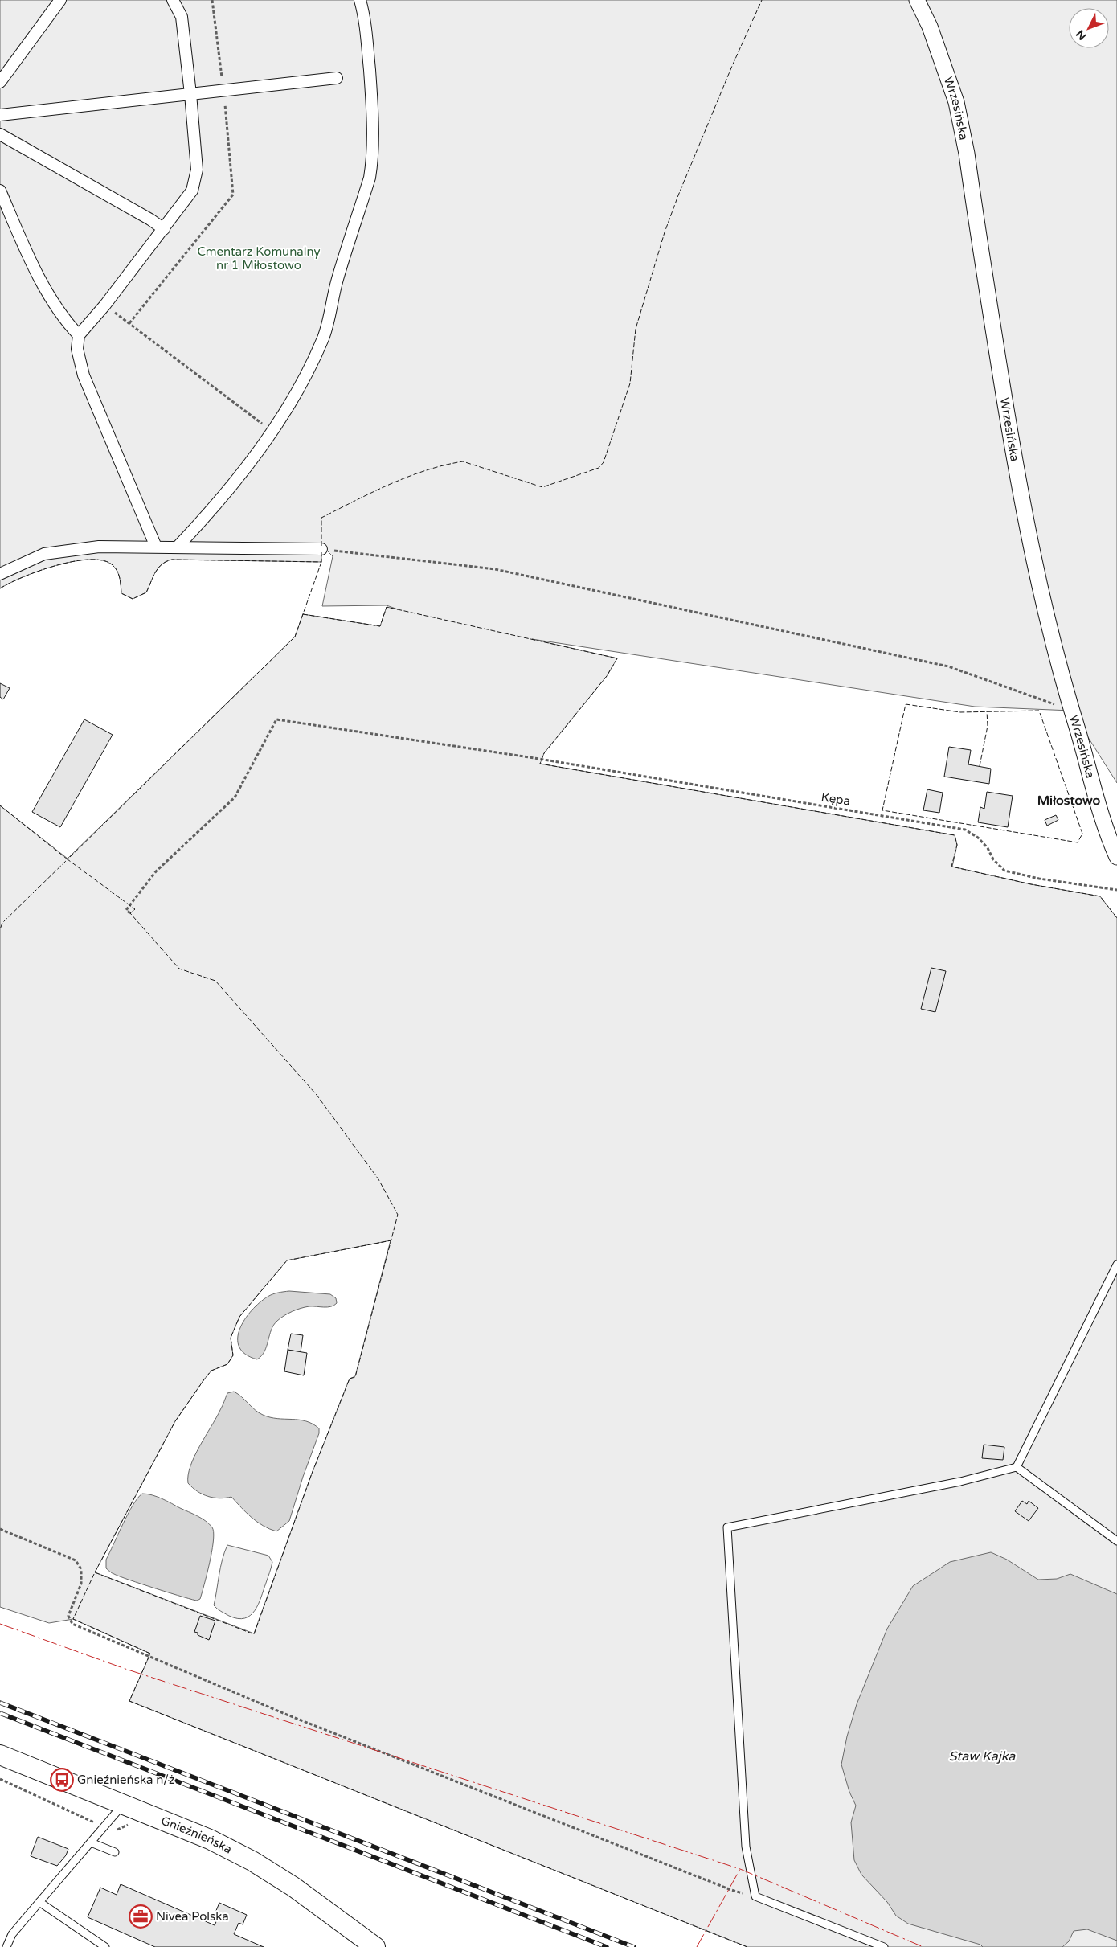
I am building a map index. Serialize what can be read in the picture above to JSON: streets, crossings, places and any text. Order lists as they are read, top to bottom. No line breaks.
{"streets":{"street":["Wrzesińska","Gnieźnieńska"],"path":["Kępa"]},"districts":["Miłostowo"],"water":["Staw Kajka"],"parks":["Cmentarz Komunalny nr 1 Miłostowo"],"places":{"bus stop":["Gnieźnieńska n/ż"],"office":["Nivea Polska"]},"north":"bottom left"}
